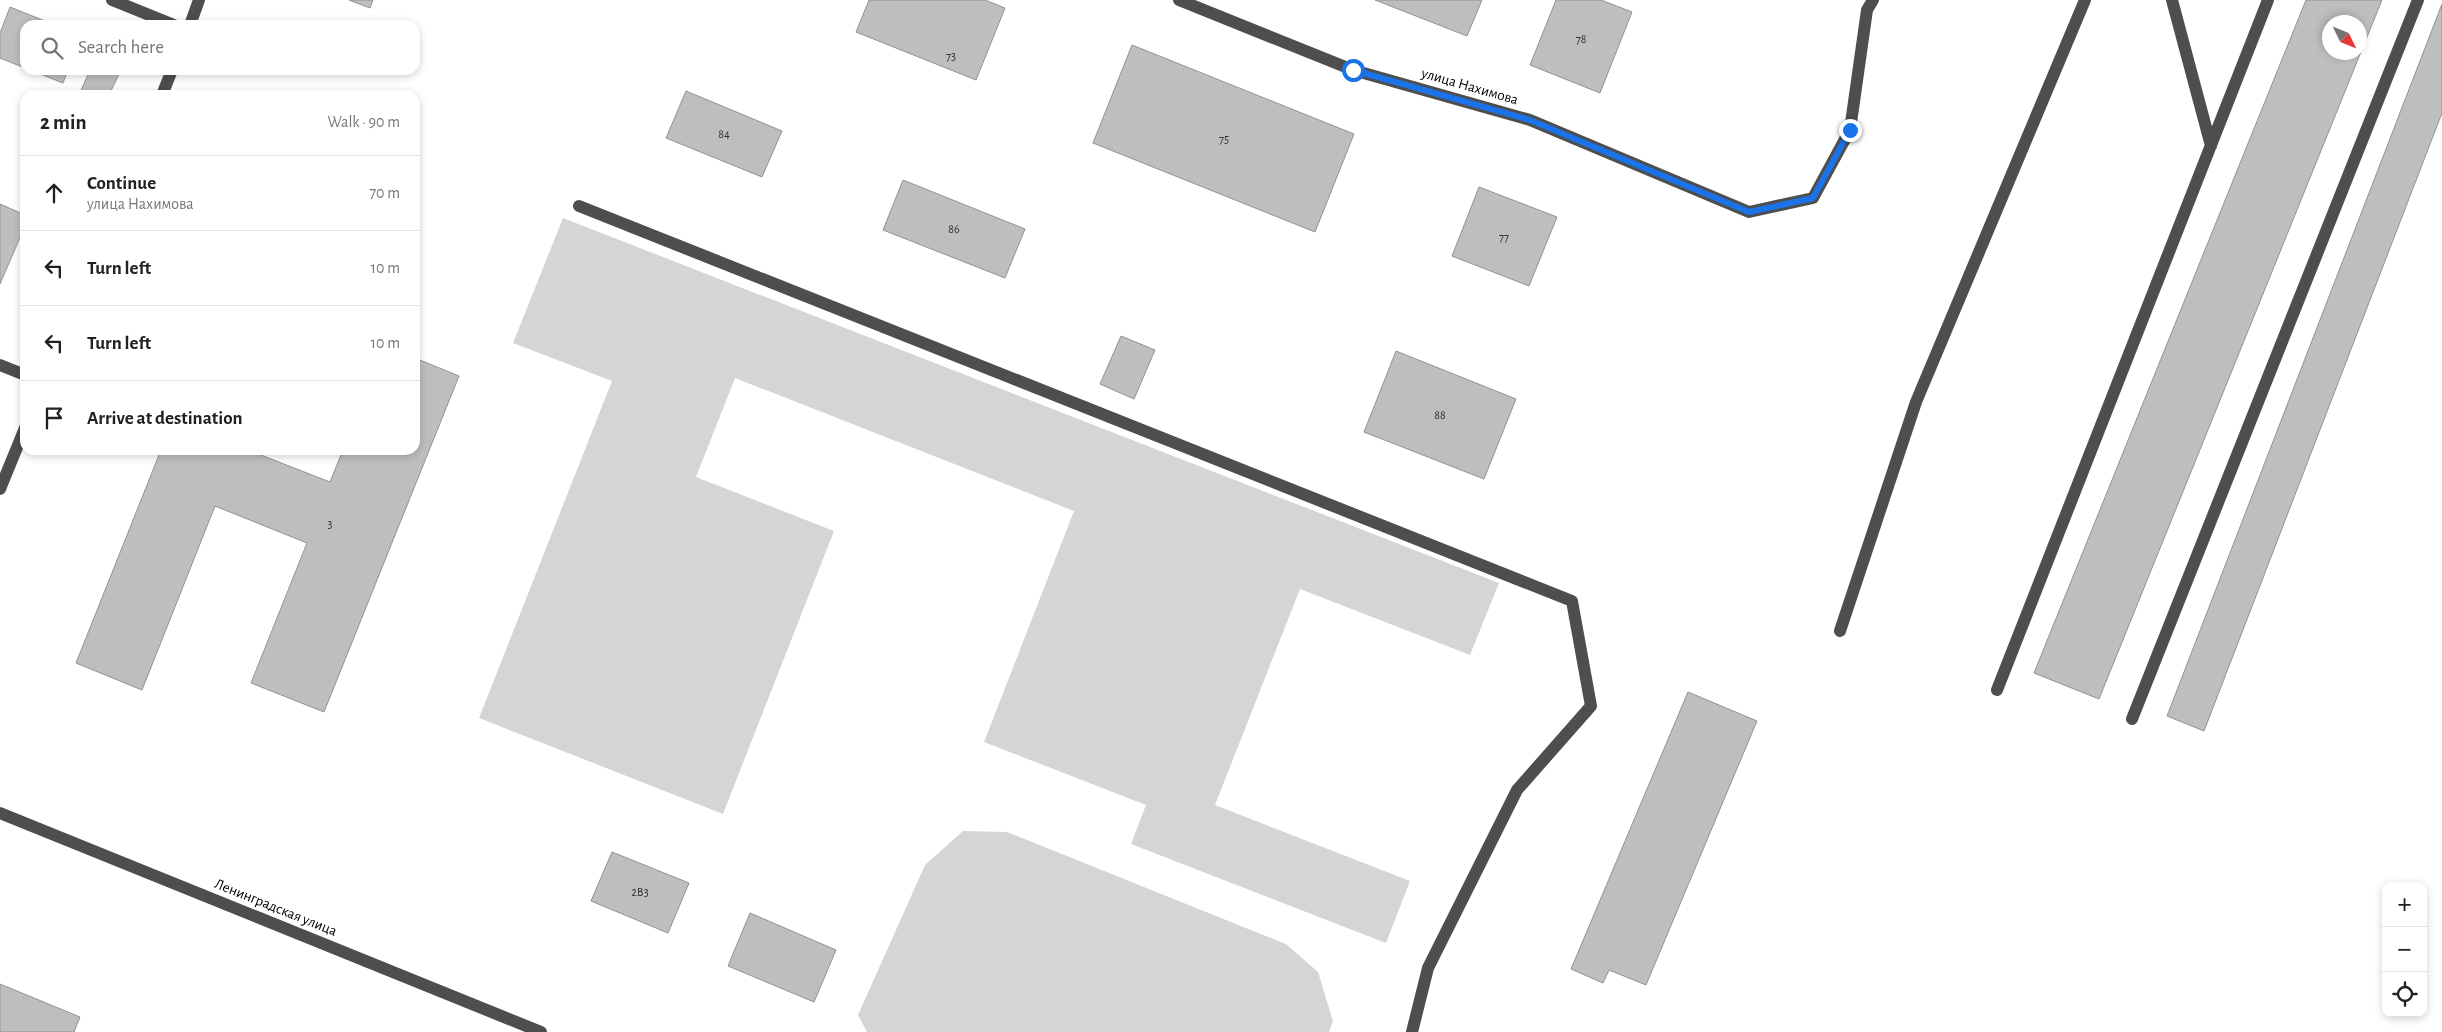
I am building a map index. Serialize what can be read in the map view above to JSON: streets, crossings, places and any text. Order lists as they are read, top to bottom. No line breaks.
{"streets":{"street":["улица Нахимова","Ленинградская улица"]},"house_numbers":["78","73","84","75","86","77","88","3","2В3"],"north":"bottom right","page":{"search":"Search here","heading":["2 min","Walk · 90 m"],"list":[["Continue","улица Нахимова","70 m"],["Turn left","10 m"],["Turn left","10 m"],"Arrive at destination"],"map_buttons":["+","−"]}}
